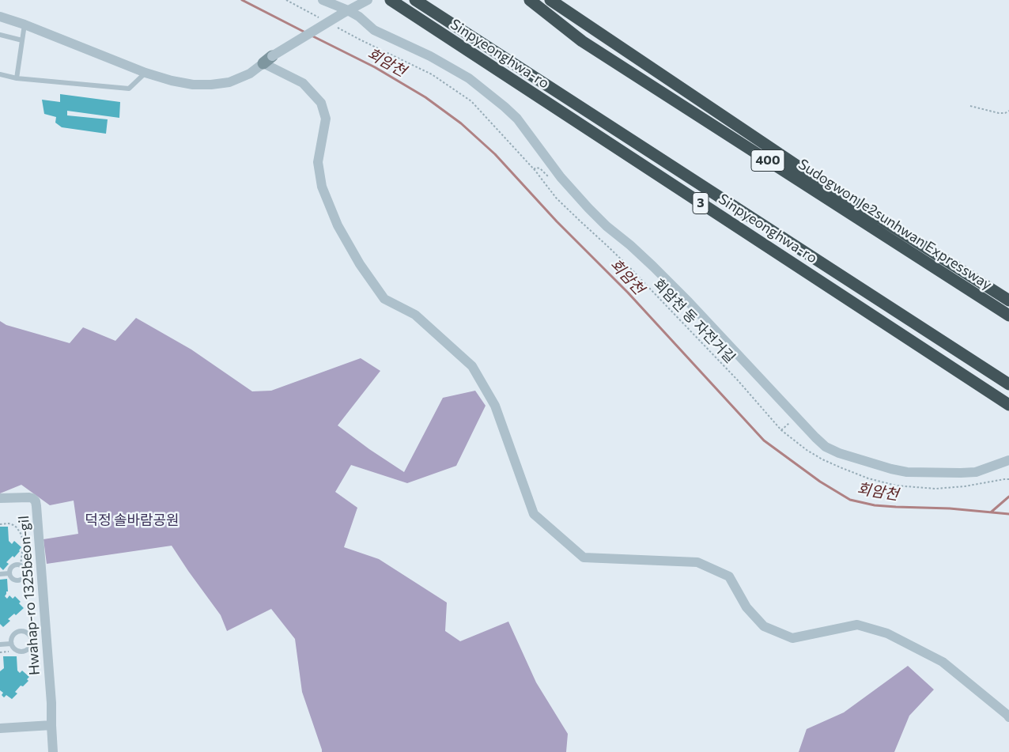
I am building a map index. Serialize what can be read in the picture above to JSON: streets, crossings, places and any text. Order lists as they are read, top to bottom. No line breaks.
{"streets":{"highway":["Sinpyeonghwa-ro","400","3","Sudogwon Je2sunhwan Expressway"],"street":["Hwahap-ro 1325beon-gil"],"path":["회암천 동 자전거길"]},"water":["회암천"],"parks":["덕정 솔바람공원"]}
